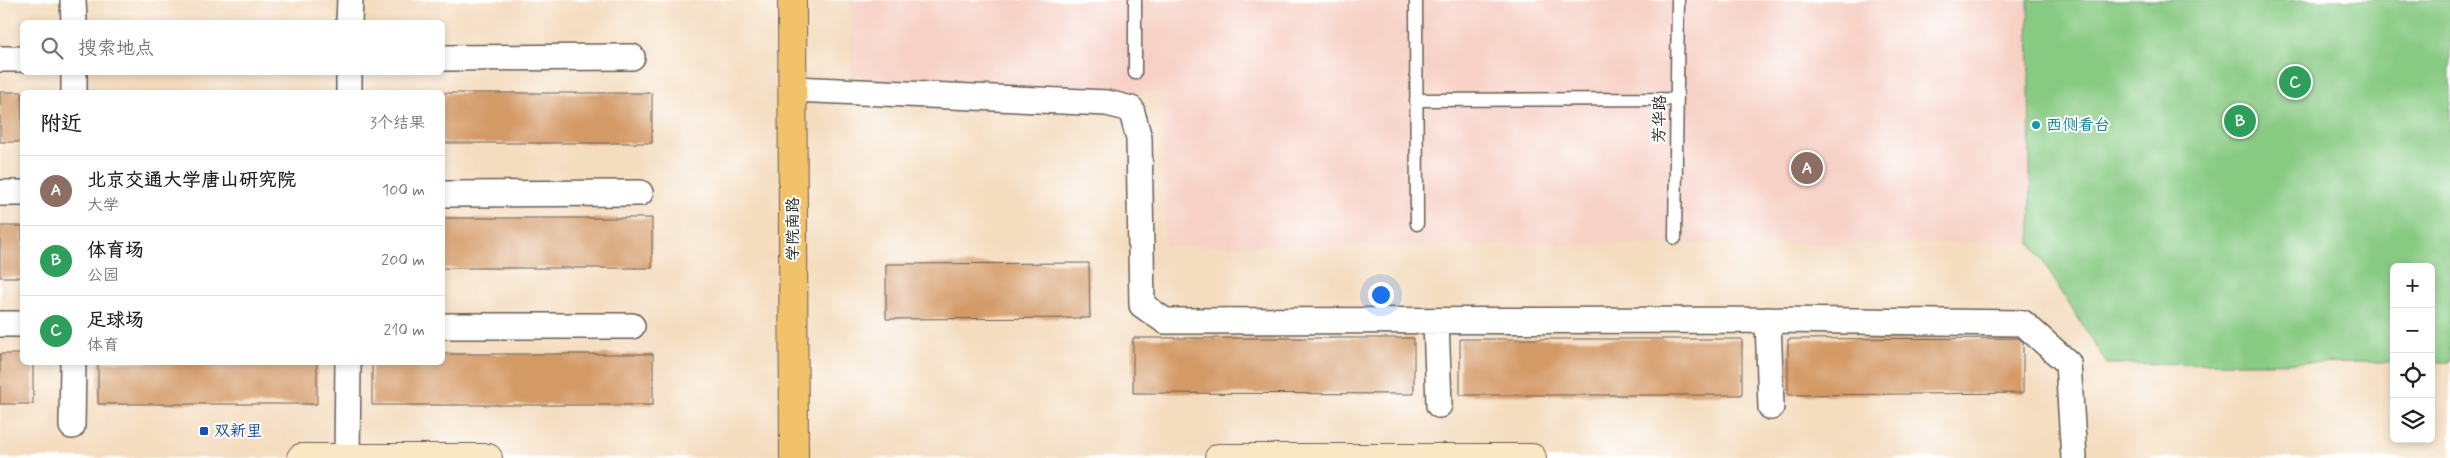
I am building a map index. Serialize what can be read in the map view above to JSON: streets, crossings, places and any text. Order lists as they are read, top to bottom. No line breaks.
{"streets":{"main road":["学院南路"],"lane":["芳华路"]},"places":{"other":["西侧看台"],"transit":["双新里"]},"page":{"search":"搜索地点","pins":["C","B","A"],"heading":["附近","3个结果"],"list":[{"mark":"A","name":"北京交通大学唐山研究院","note":"大学","value":"100 m"},{"mark":"B","name":"体育场","note":"公园","value":"200 m"},{"mark":"C","name":"足球场","note":"体育","value":"210 m"}],"map_buttons":["+","−"]}}
